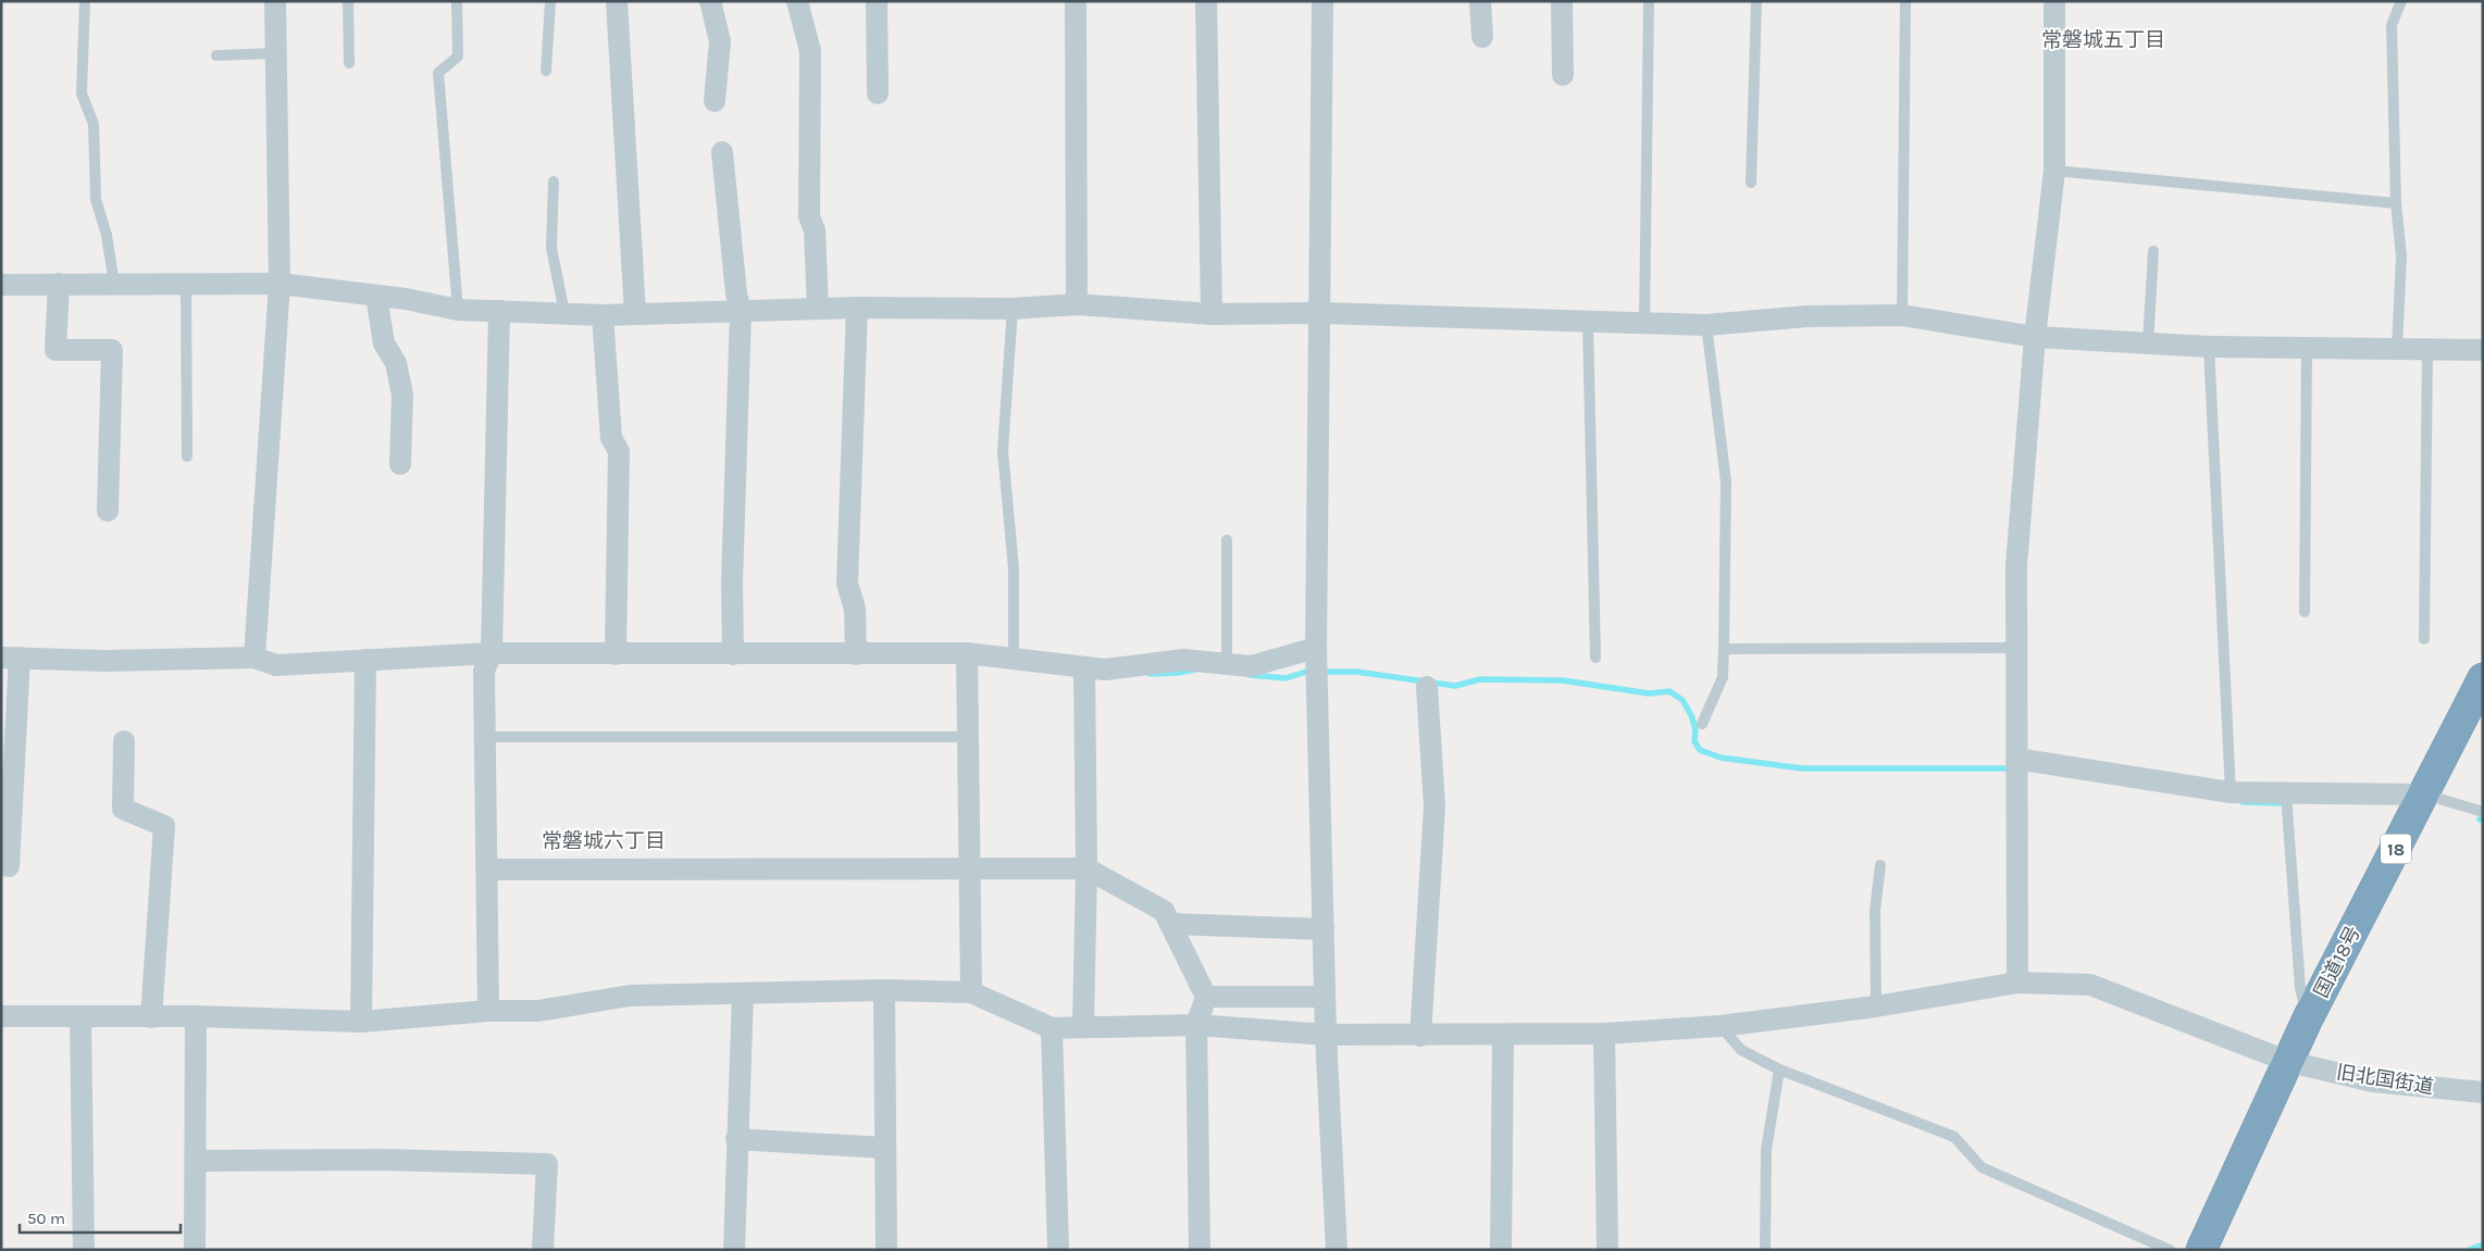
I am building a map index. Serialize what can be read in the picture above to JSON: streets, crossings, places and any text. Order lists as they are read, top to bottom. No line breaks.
{"streets":{"highway":["18","国道18号"],"street":["旧北国街道"]},"crossings":[["国道18号","旧北国街道"]],"districts":["常磐城五丁目","常磐城六丁目"],"scale_bar":"50 m"}
